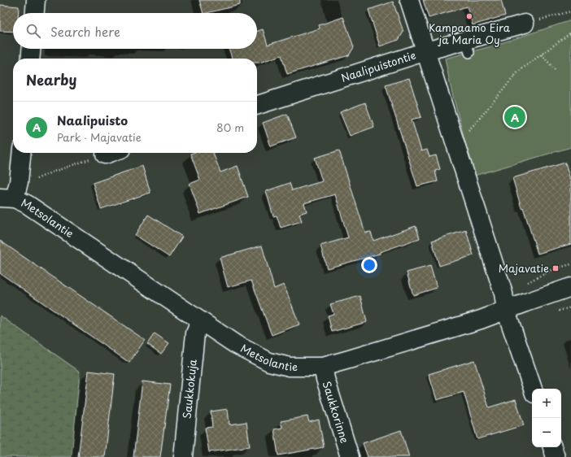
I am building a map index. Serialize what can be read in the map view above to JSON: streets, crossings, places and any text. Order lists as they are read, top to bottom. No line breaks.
{"streets":{"street":["Naalipuistontie","Metsolantie","Saukkokuja","Saukkorinne"]},"crossings":[["Metsolantie","Saukkokuja"],["Metsolantie","Saukkorinne"]],"places":{"other":["Kampaamo Eira ja Maria Oy"],"transit":["Majavatie"]},"page":{"search":"Search here","heading":"Nearby","list":[{"mark":"A","name":"Naalipuisto","note":"Park · Majavatie","value":"80 m"}],"pins":"A","map_buttons":["+","−"]}}
